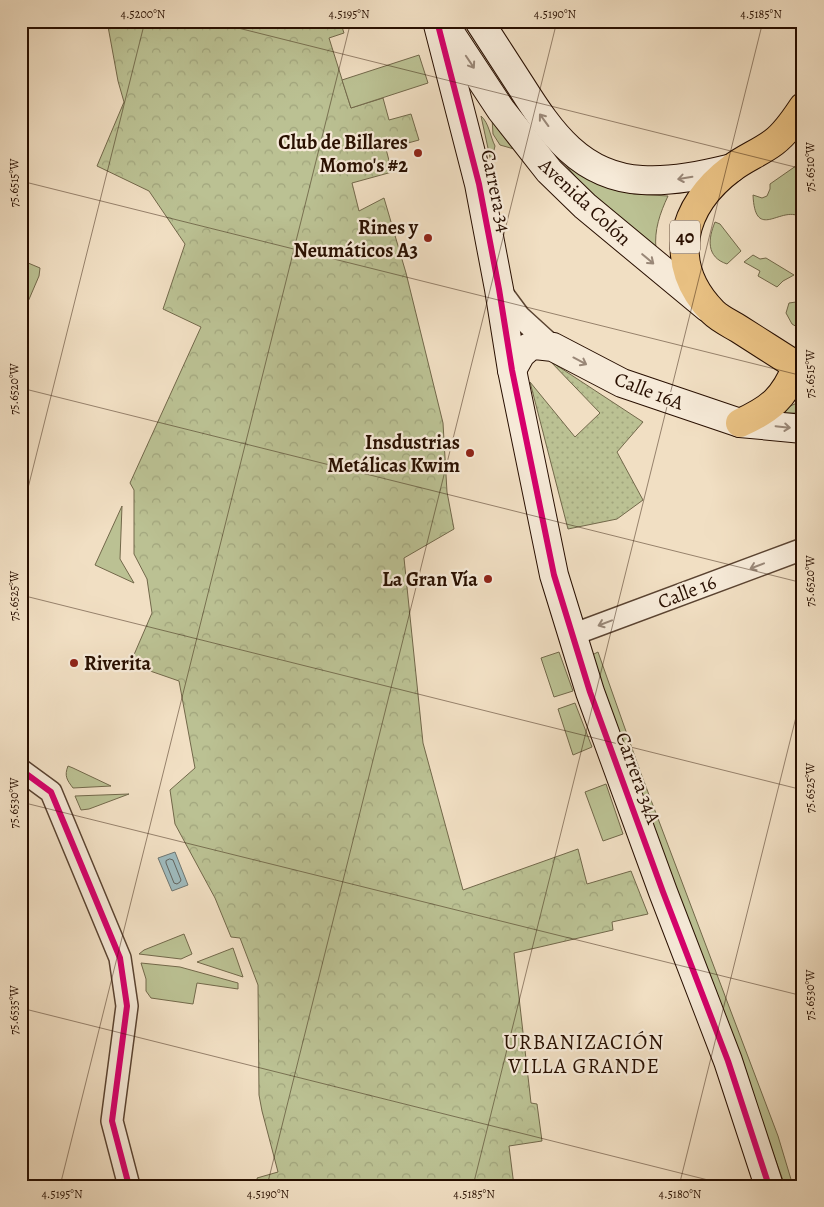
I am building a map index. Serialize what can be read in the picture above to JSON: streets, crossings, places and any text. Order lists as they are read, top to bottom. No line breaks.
{"streets":{"highway":["40"],"street":["Carrera 34","Avenida Colón","Calle 16A","Calle 16","Carrera 34A"]},"crossings":[["Carrera 34","Calle 16A"],["Carrera 34","Carrera 34A"],["Avenida Colón","40"],["Calle 16A","Carrera 34A"],["Calle 16","Carrera 34A"]],"one_way":["Calle 16A","Calle 16"],"districts":["URBANIZACIÓN VILLA GRANDE"],"places":["Club de Billares Momo's #2","Rines y Neumáticos A3","Insdustrias Metálicas Kwim","La Gran Vía","Riverita"],"coordinates":["4.5200°N","4.5195°N","4.5190°N","4.5185°N","75.6510°W","75.6515°W","75.6520°W","75.6525°W","75.6530°W","75.6535°W","4.5180°N"]}
